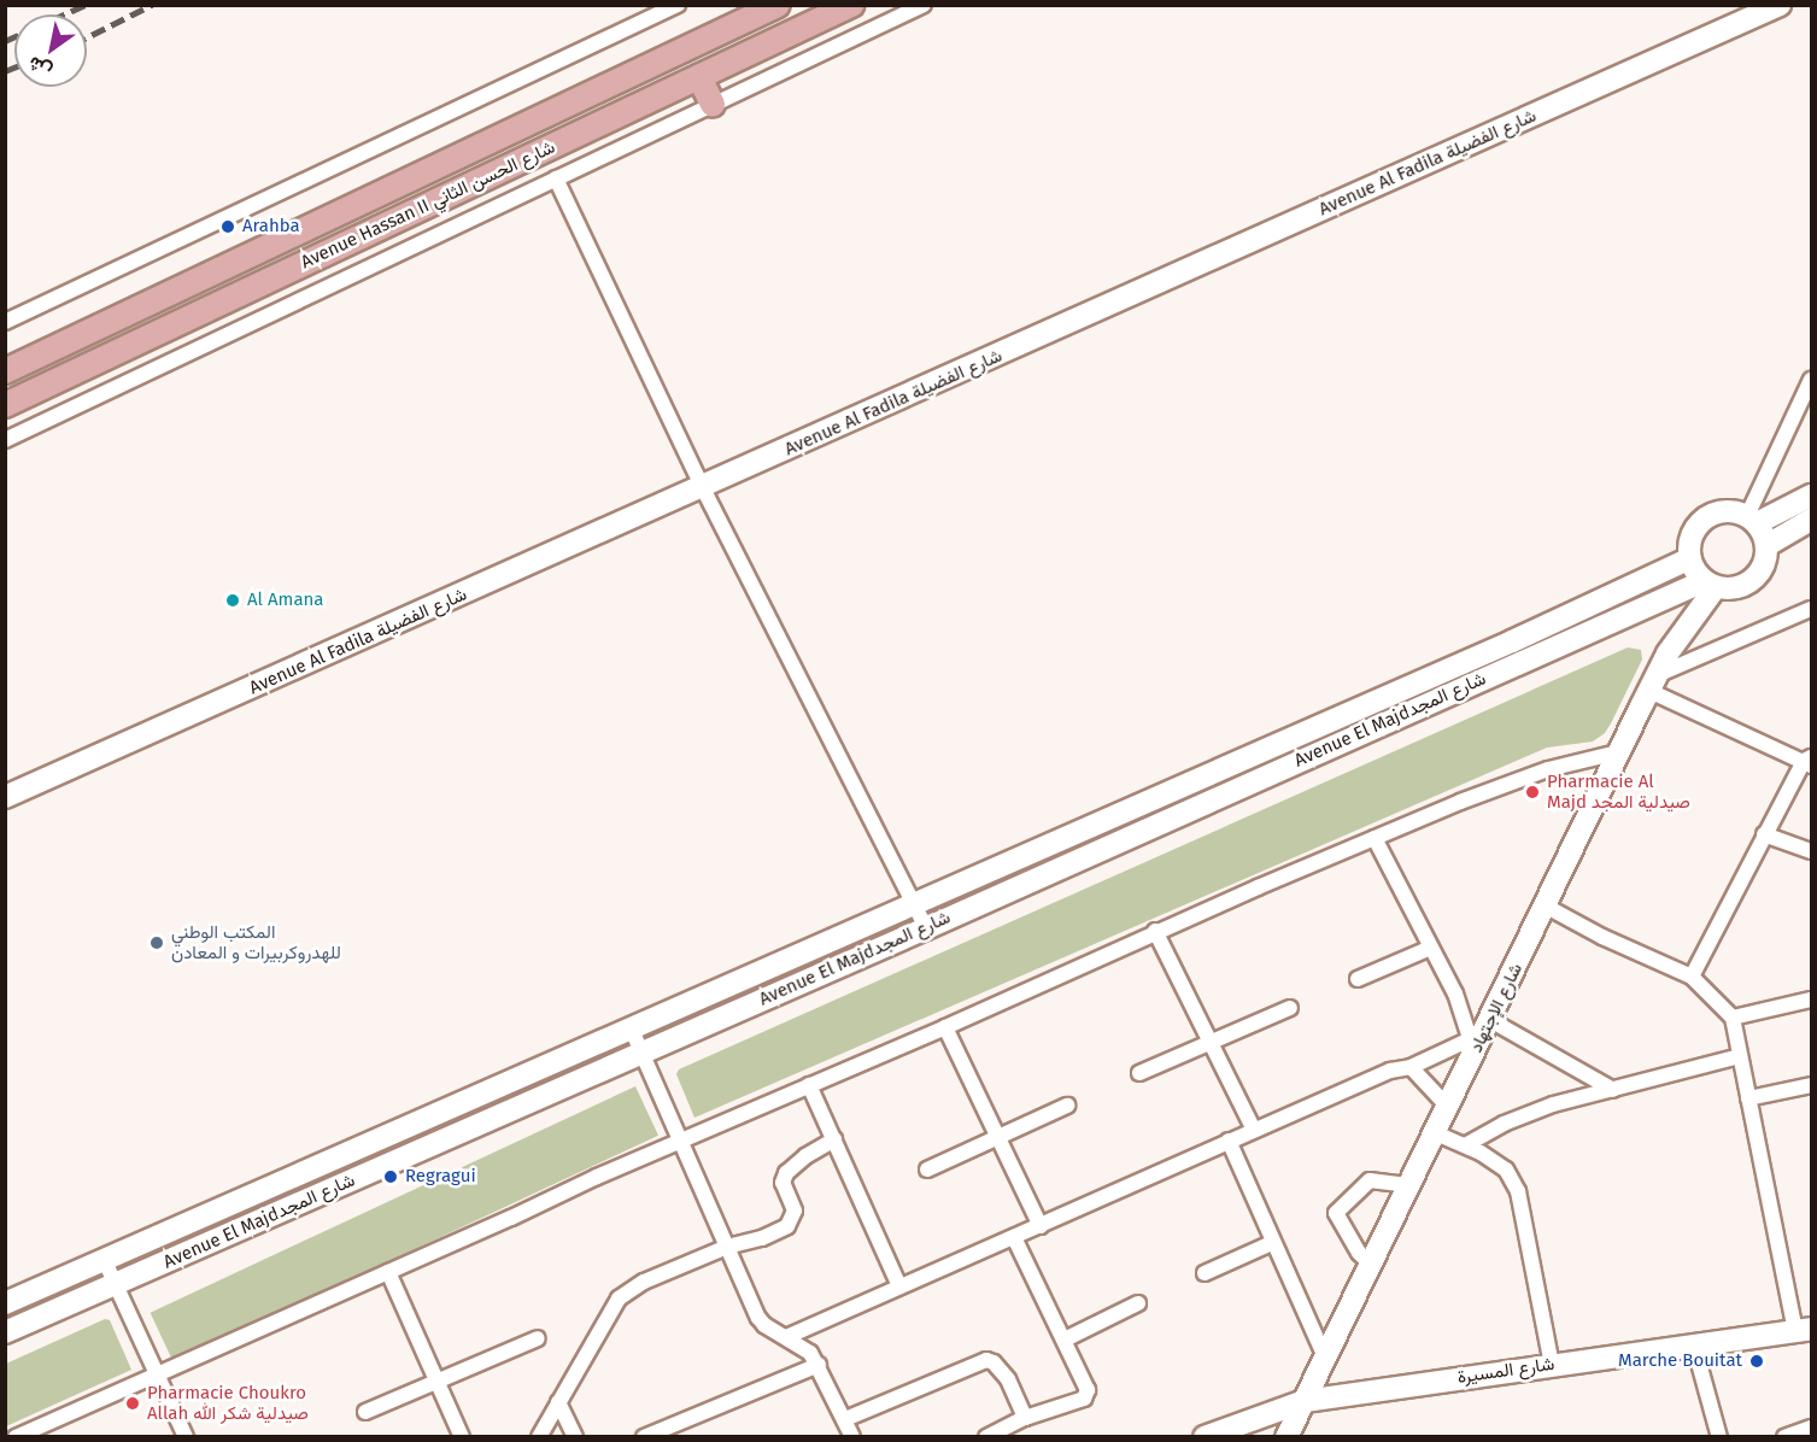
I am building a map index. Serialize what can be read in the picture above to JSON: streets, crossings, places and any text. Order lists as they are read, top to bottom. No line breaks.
{"streets":{"main road":["Avenue Al Fadila شارع الفضيلة","Avenue Hassan II شارع الحسن الثاني","Avenue El Majdشارع المجد","شارع الإجتهاد","شارع المسيرة"]},"crossings":[["Avenue El Majdشارع المجد","شارع الإجتهاد"],["شارع الإجتهاد","شارع المسيرة"]],"places":["Arahba","Al Amana","Pharmacie Al Majd صيدلية المجد","المكتب الوطني للهدروكربيرات و المعادن","Regragui","Marche Bouitat","Pharmacie Choukro Allah صيدلية شكر الله"],"north":"bottom left"}
